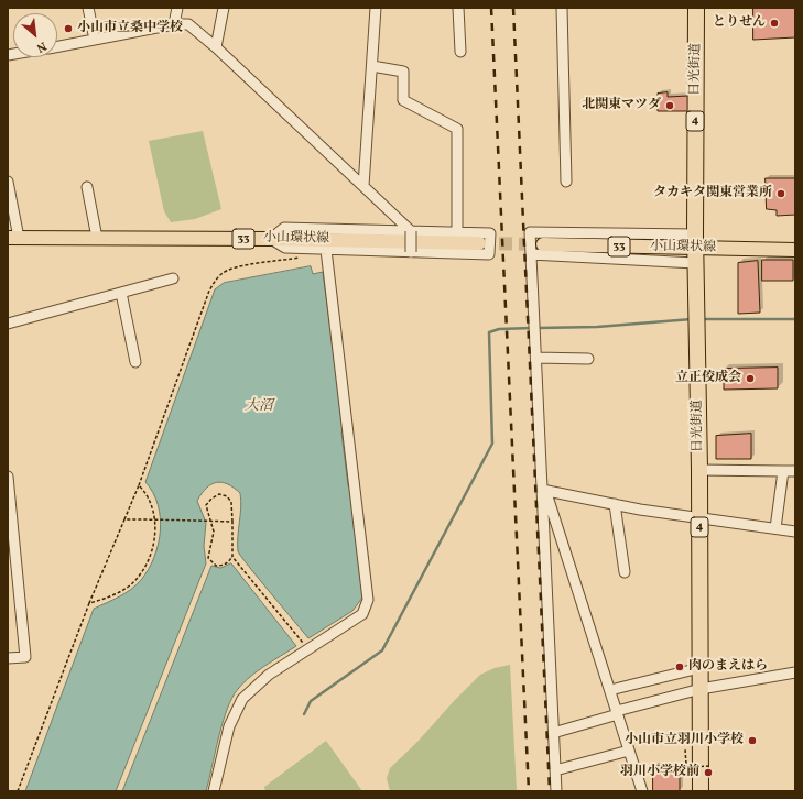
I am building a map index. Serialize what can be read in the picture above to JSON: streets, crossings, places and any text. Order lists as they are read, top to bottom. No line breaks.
{"streets":{"highway":["日光街道","4"],"main road":["33","小山環状線"]},"crossings":[["日光街道","小山環状線"]],"water":["大沼"],"places":["とりせん","小山市立桑中学校","北関東マツダ","タカキタ関東営業所","立正佼成会","肉のまえはら","小山市立羽川小学校","羽川小学校前"],"north":"bottom right"}
